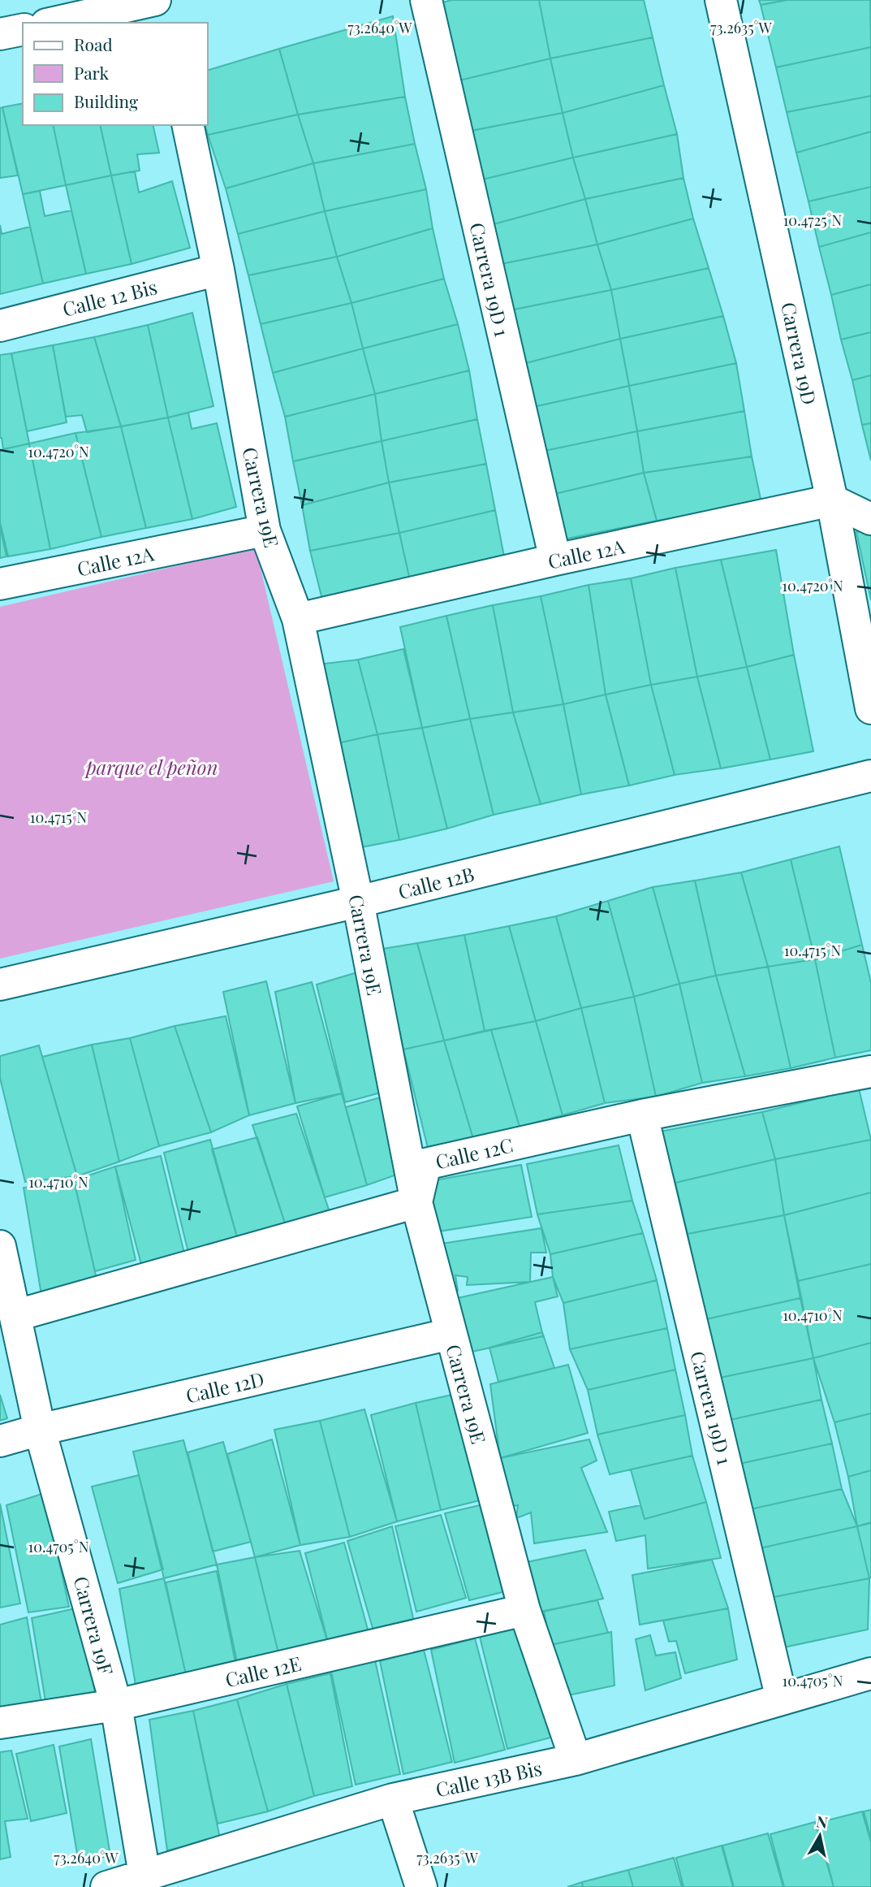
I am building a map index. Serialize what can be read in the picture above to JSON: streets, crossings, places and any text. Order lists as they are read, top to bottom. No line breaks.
{"streets":{"street":["Carrera 19D 1","Calle 12 Bis","Carrera 19D","Carrera 19E","Calle 12A","Calle 12B","Calle 12C","Calle 12D","Carrera 19F","Calle 12E","Calle 13B Bis"]},"crossings":[["Carrera 19D 1","Calle 12A"],["Carrera 19D 1","Calle 12C"],["Carrera 19D 1","Calle 13B Bis"],["Calle 12 Bis","Carrera 19E"],["Carrera 19D","Calle 12A"],["Carrera 19E","Calle 12A"],["Carrera 19E","Calle 12B"],["Carrera 19E","Calle 12C"],["Carrera 19E","Calle 12D"],["Carrera 19E","Calle 12E"],["Carrera 19E","Calle 13B Bis"],["Calle 12D","Carrera 19F"],["Carrera 19F","Calle 12E"],["Carrera 19F","Calle 13B Bis"]],"parks":["parque el peñon"],"legend":["Road","Park","Building"],"north":"top","coordinates":["73.2640°W","73.2635°W","10.4725°N","10.4720°N","10.4715°N","10.4710°N","10.4705°N"]}
